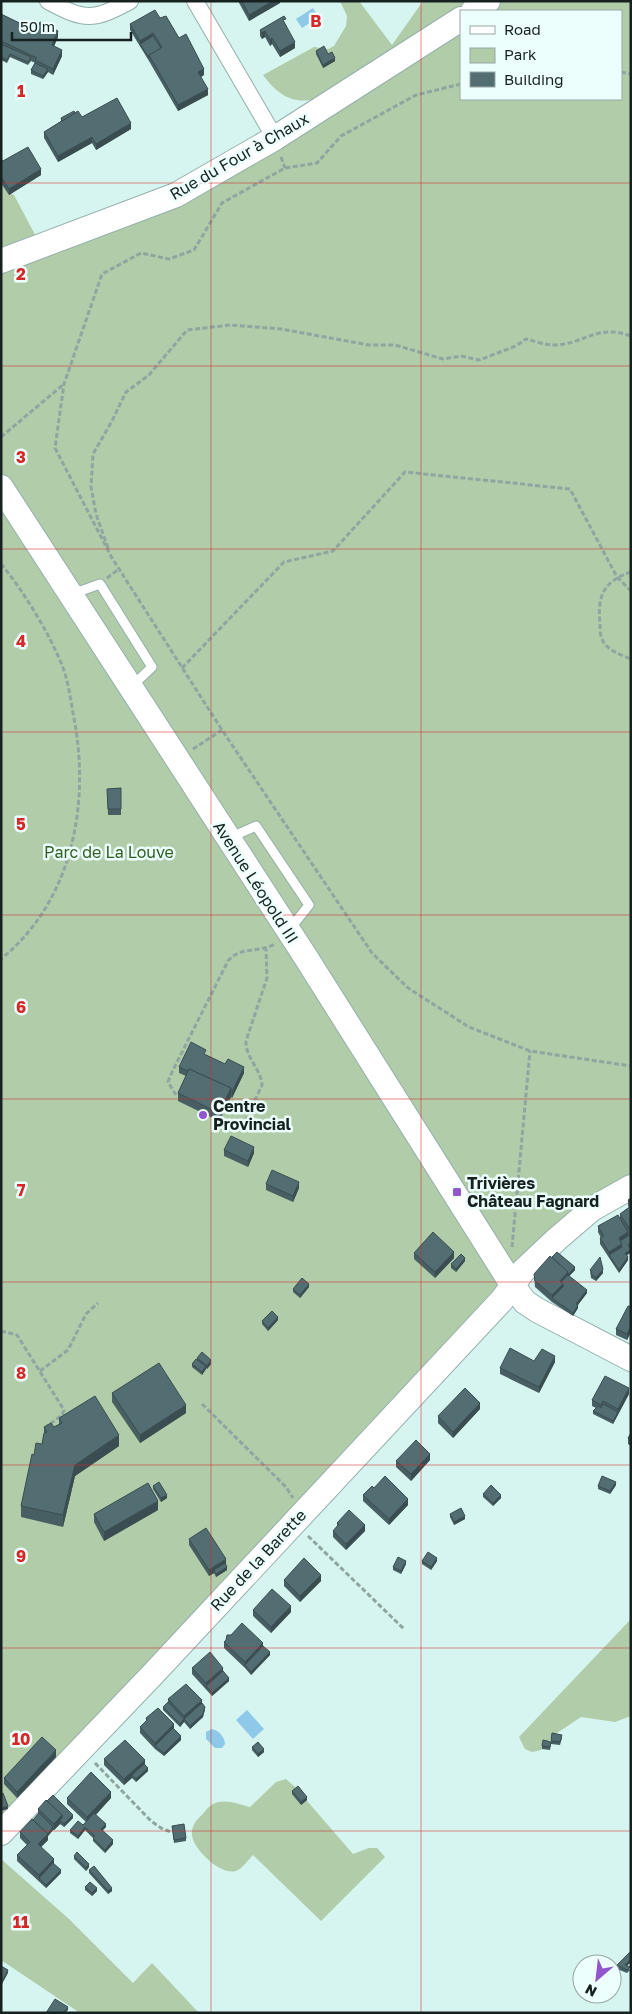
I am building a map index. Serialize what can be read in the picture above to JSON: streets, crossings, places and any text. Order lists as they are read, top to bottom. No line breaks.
{"streets":{"street":["Rue du Four à Chaux","Avenue Léopold III","Rue de la Barette"]},"crossings":[["Avenue Léopold III","Rue de la Barette"]],"parks":["Parc de La Louve"],"places":{"other":["Centre Provincial"],"transit":["Trivières Château Fagnard"]},"legend":["Road","Park","Building"],"scale_bar":"50 m","north":"bottom left","grid":{"columns":["B"],"rows":["1","2","3","4","5","6","7","8","9","10","11"]}}
